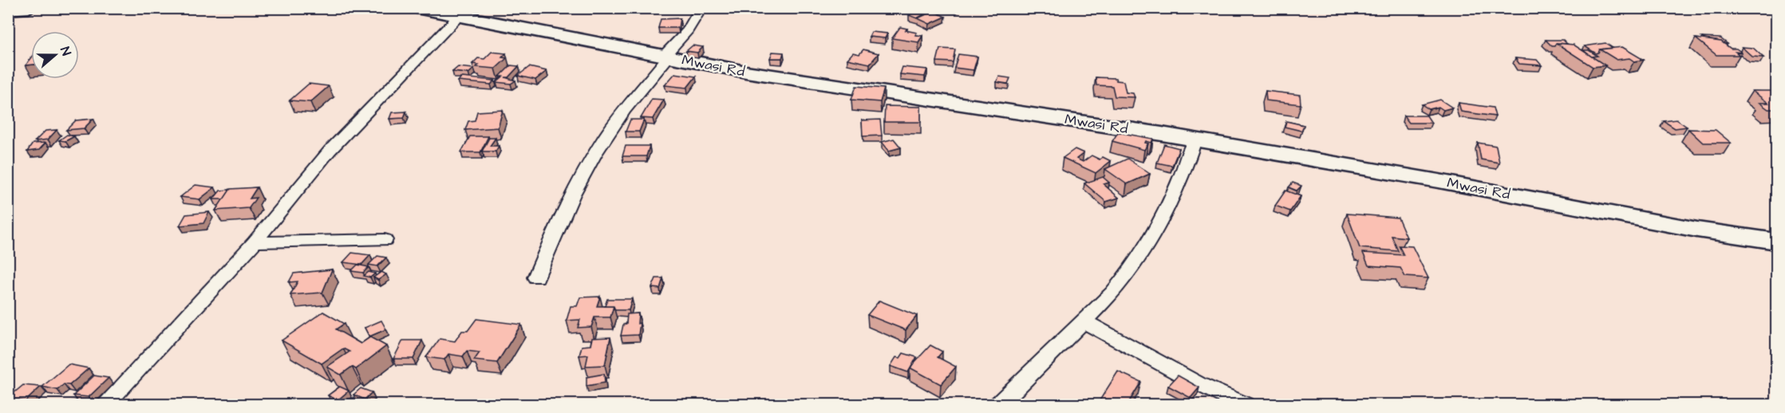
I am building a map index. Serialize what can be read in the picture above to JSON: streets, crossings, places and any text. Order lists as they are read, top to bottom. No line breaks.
{"streets":{"street":["Mwasi Rd"]},"north":"right"}
